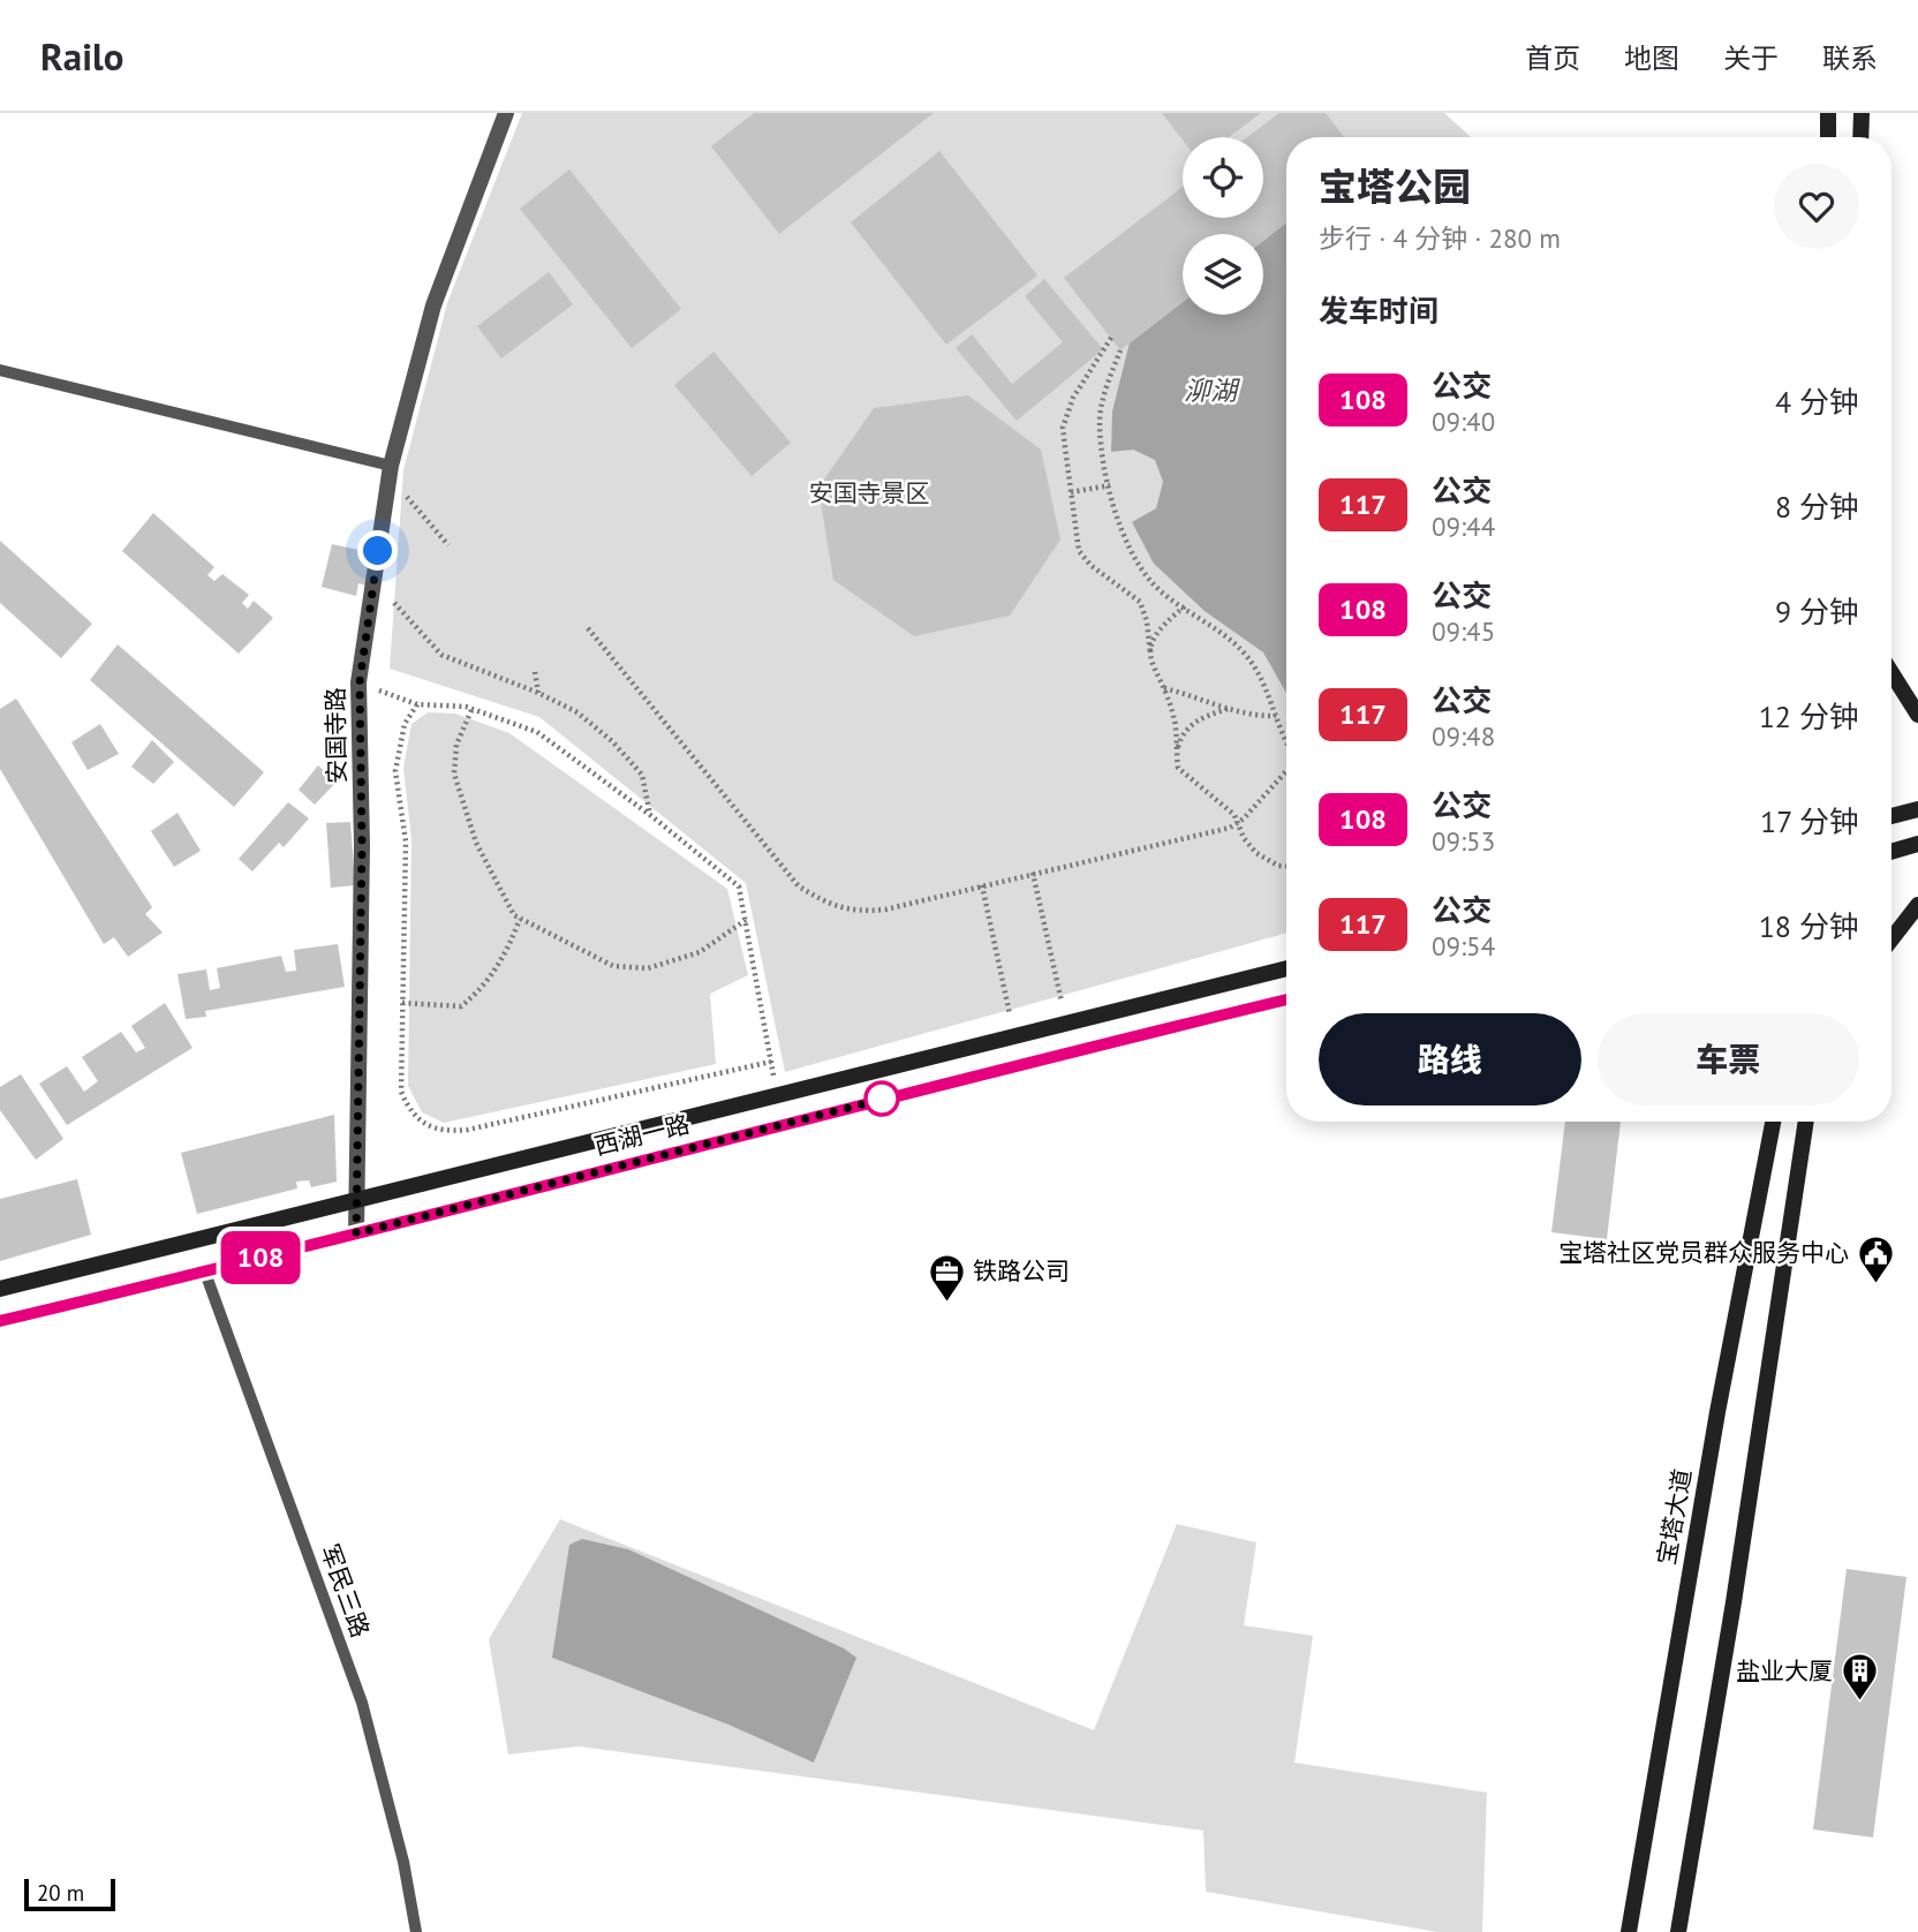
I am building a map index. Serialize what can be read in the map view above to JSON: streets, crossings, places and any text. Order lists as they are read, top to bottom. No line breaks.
{"streets":{"main road":["西湖一路","宝塔大道"],"street":["安国寺路"],"lane":["军民三路"]},"crossings":[["安国寺路","西湖一路"],["西湖一路","军民三路"]],"water":["泖湖"],"parks":["安国寺景区"],"places":{"public building":["宝塔社区党员群众服务中心"],"office":["铁路公司"],"building":["盐业大厦"]},"lines":["bus line 108"],"scale_bar":"20 m","page":{"header":"Railo","nav":["首页","地图","关于","联系"],"on_map":"108","heading":[["宝塔公园","步行 · 4 分钟 · 280 m"],"发车时间"],"list":[{"mark":"108","name":"公交","note":"09:40","value":"4 分钟"},{"mark":"117","name":"公交","note":"09:44","value":"8 分钟"},{"mark":"108","name":"公交","note":"09:45","value":"9 分钟"},{"mark":"117","name":"公交","note":"09:48","value":"12 分钟"},{"mark":"108","name":"公交","note":"09:53","value":"17 分钟"},{"mark":"117","name":"公交","note":"09:54","value":"18 分钟"}],"buttons":["路线","车票"],"scale":"20 m"}}
